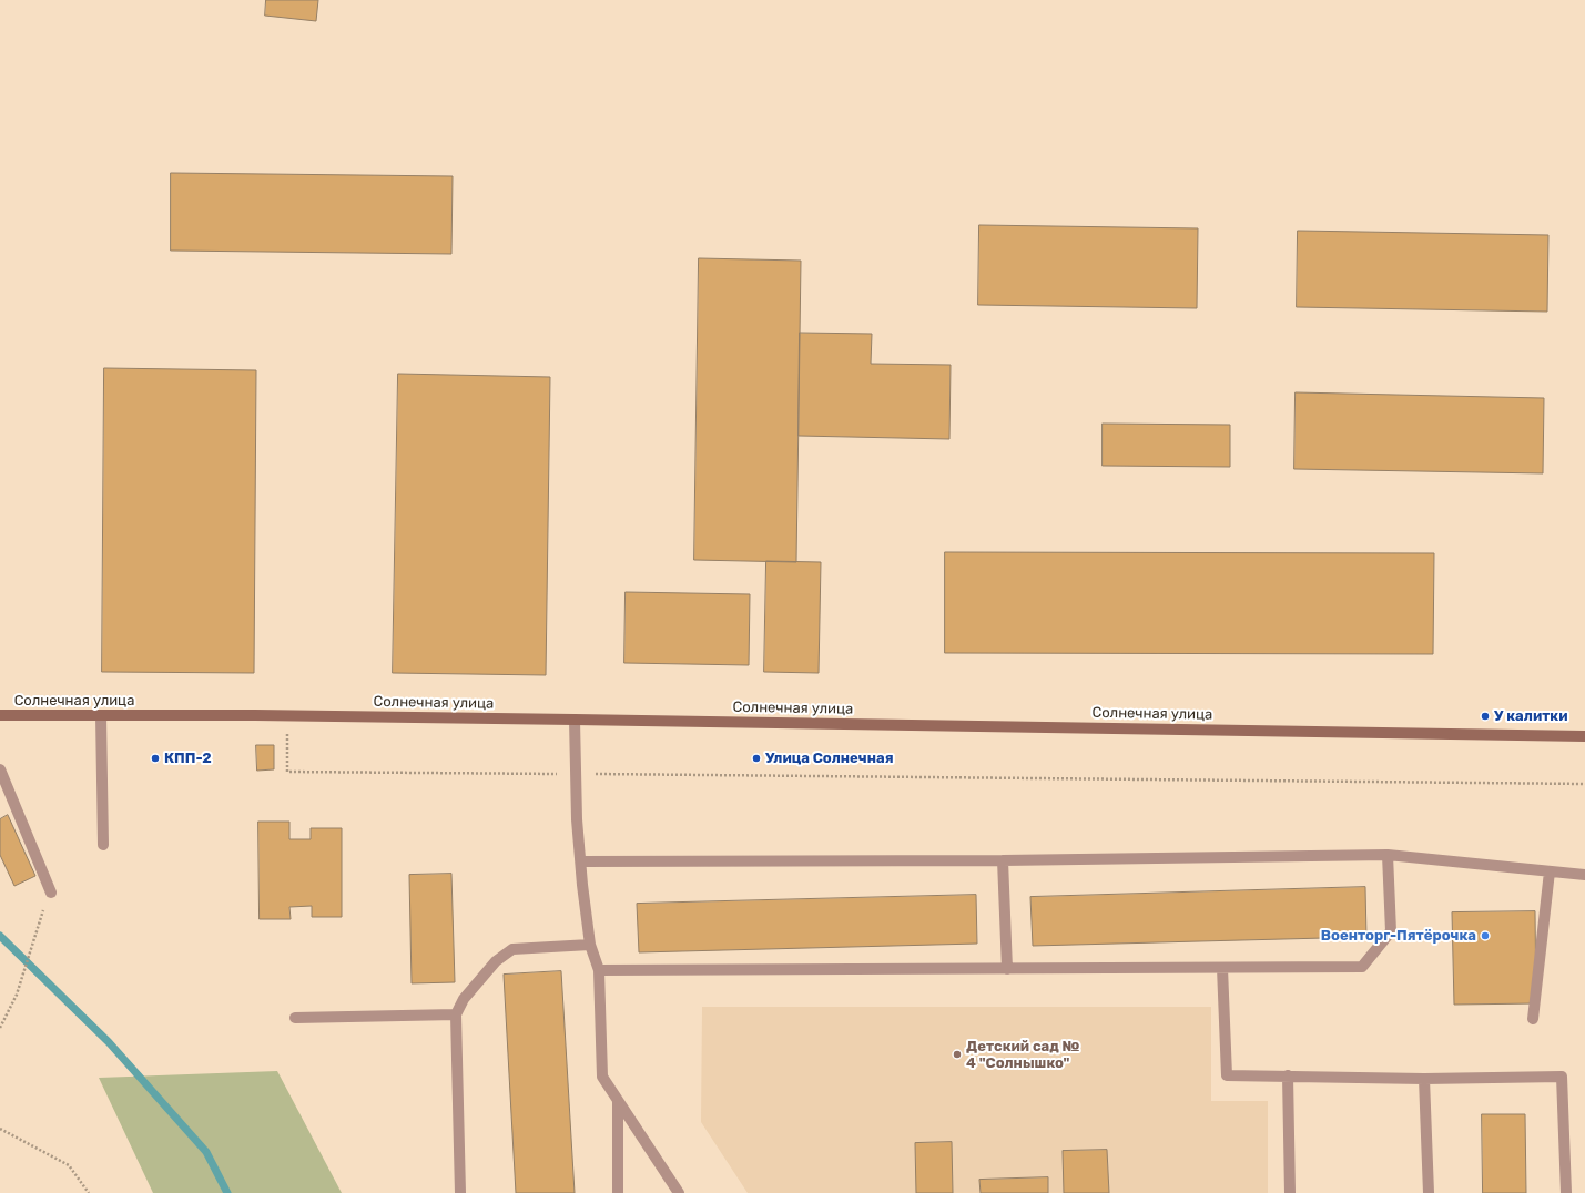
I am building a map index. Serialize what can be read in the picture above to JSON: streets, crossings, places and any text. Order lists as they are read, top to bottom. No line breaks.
{"streets":{"street":["Солнечная улица"]},"places":["У калитки","КПП-2","Улица Солнечная","Военторг-Пятёрочка","Детский сад № 4 \"Солнышко\""]}
